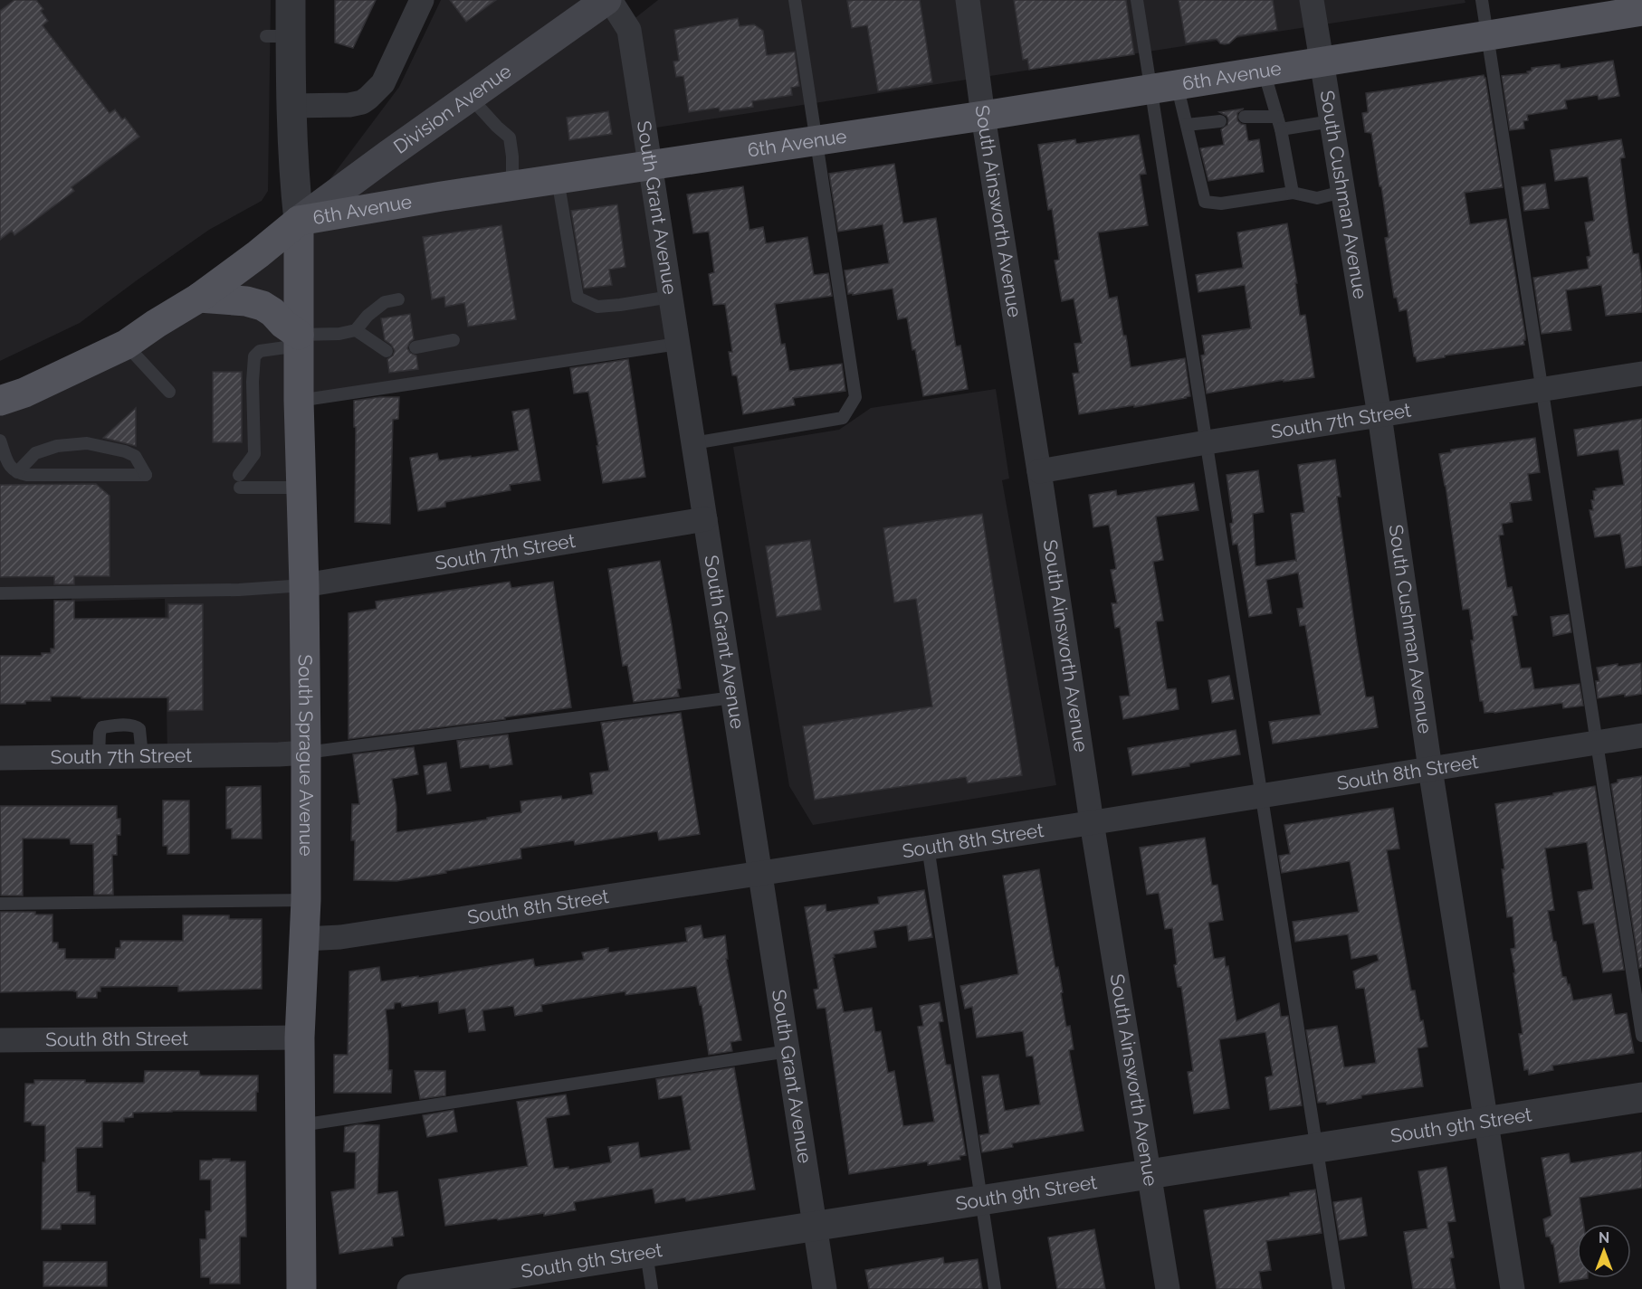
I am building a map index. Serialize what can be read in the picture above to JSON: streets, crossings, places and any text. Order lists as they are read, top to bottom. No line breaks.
{"streets":{"main road":["6th Avenue","Division Avenue","South Sprague Avenue"],"street":["South Cushman Avenue","South Grant Avenue","South Ainsworth Avenue","South 7th Street","South 8th Street","South 9th Street"]},"crossings":[["6th Avenue","Division Avenue"],["6th Avenue","South Cushman Avenue"],["6th Avenue","South Grant Avenue"],["6th Avenue","South Ainsworth Avenue"],["6th Avenue","South Sprague Avenue"],["Division Avenue","South Grant Avenue"],["Division Avenue","South Sprague Avenue"],["South Cushman Avenue","South 7th Street"],["South Cushman Avenue","South 8th Street"],["South Cushman Avenue","South 9th Street"],["South Grant Avenue","South 7th Street"],["South Grant Avenue","South 8th Street"],["South Grant Avenue","South 9th Street"],["South Ainsworth Avenue","South 7th Street"],["South Ainsworth Avenue","South 8th Street"],["South Ainsworth Avenue","South 9th Street"],["South 7th Street","South Sprague Avenue"],["South Sprague Avenue","South 8th Street"]],"north":"top"}
